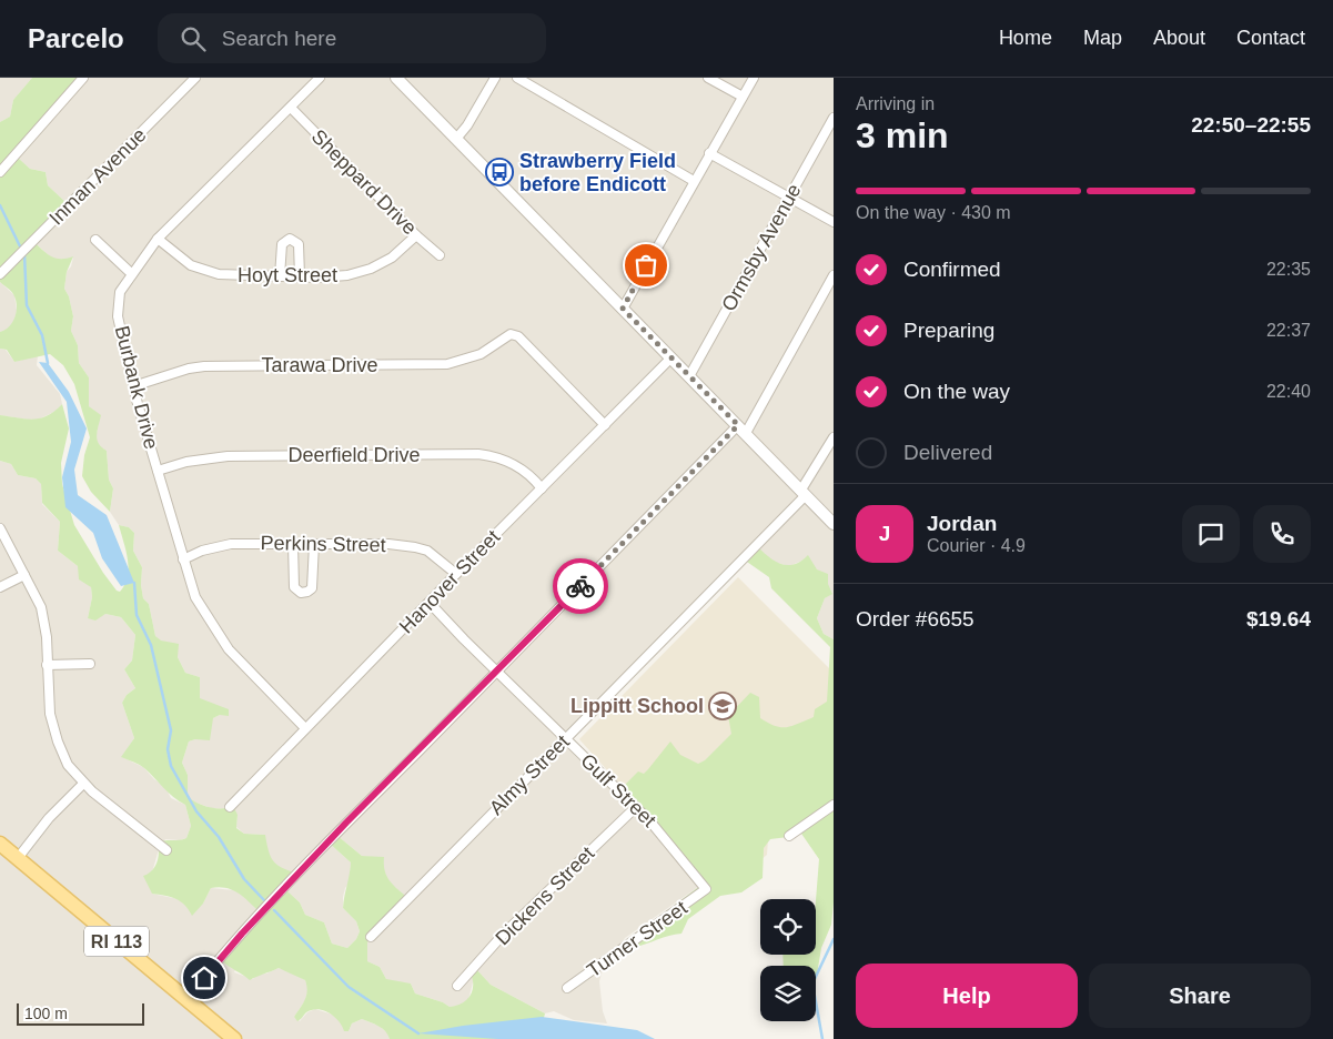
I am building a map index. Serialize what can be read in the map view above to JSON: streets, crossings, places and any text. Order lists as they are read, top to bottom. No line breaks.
{"streets":{"main road":["RI 113"],"street":["Inman Avenue","Sheppard Drive","Ormsby Avenue","Hoyt Street","Tarawa Drive","Burbank Drive","Deerfield Drive","Perkins Street","Hanover Street","Almy Street","Gulf Street","Dickens Street","Turner Street"]},"crossings":[["Sheppard Drive","Hoyt Street"],["Sheppard Drive","Burbank Drive"],["Hoyt Street","Burbank Drive"],["Tarawa Drive","Burbank Drive"],["Tarawa Drive","Hanover Street"],["Burbank Drive","Deerfield Drive"],["Burbank Drive","Perkins Street"],["Burbank Drive","Hanover Street"],["Deerfield Drive","Hanover Street"],["Perkins Street","Hanover Street"],["Hanover Street","Gulf Street"],["Almy Street","Gulf Street"],["Gulf Street","Dickens Street"],["Gulf Street","Turner Street"]],"places":{"bus stop":["Strawberry Field before Endicott"],"school or university":["Lippitt School"]},"scale_bar":"100 m","page":{"header":"Parcelo","search":"Search here","nav":["Home","Map","About","Contact"],"heading":["3 min","Arriving in","22:50–22:55"],"panel":["Jordan","Courier · 4.9","Order #6655","$19.64"],"bar":"On the way · 430 m","list":[["Confirmed","22:35"],["Preparing","22:37"],["On the way","22:40"],"Delivered"],"round":"J","buttons":["Help","Share"],"scale":"100 m"}}
